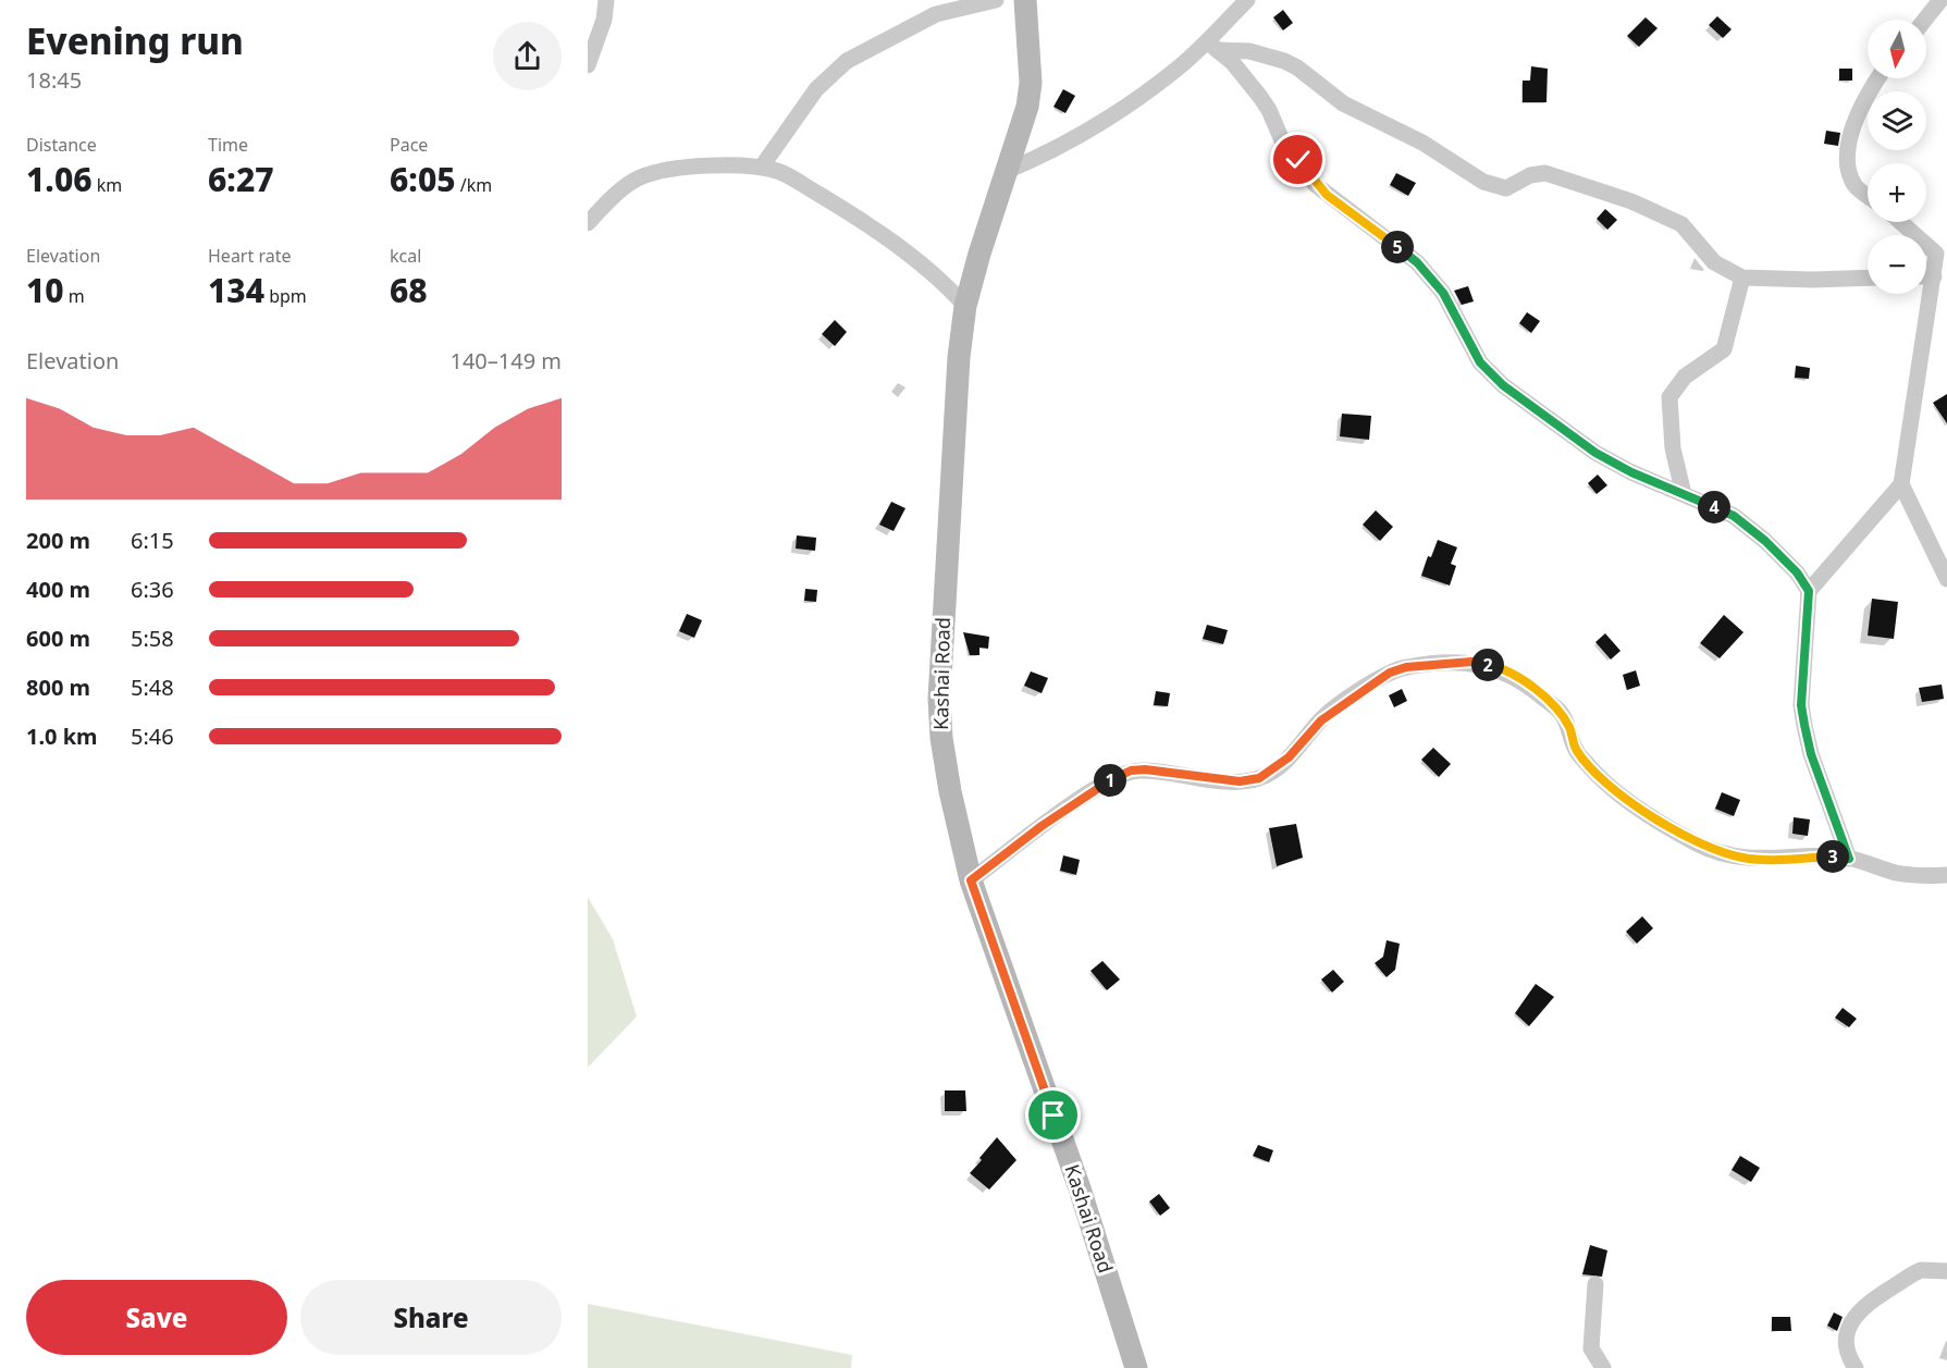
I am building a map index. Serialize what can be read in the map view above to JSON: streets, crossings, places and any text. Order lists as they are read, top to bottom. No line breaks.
{"streets":{"street":["Kashai Road"]},"north":"bottom","page":{"heading":["Evening run","18:45"],"map_buttons":["+","−"],"stats":[["Distance","1.06 km"],["Time","6:27"],["Pace","6:05 /km"],["Elevation","10 m"],["Heart rate","134 bpm"],["kcal","68"]],"pins":["5","4","2","1","3"],"chart":["Elevation","140–149 m"],"list":[{"name":"200 m","note":"6:15"},{"name":"400 m","note":"6:36"},{"name":"600 m","note":"5:58"},{"name":"800 m","note":"5:48"},{"name":"1.0 km","note":"5:46"}],"buttons":["Save","Share"]}}
